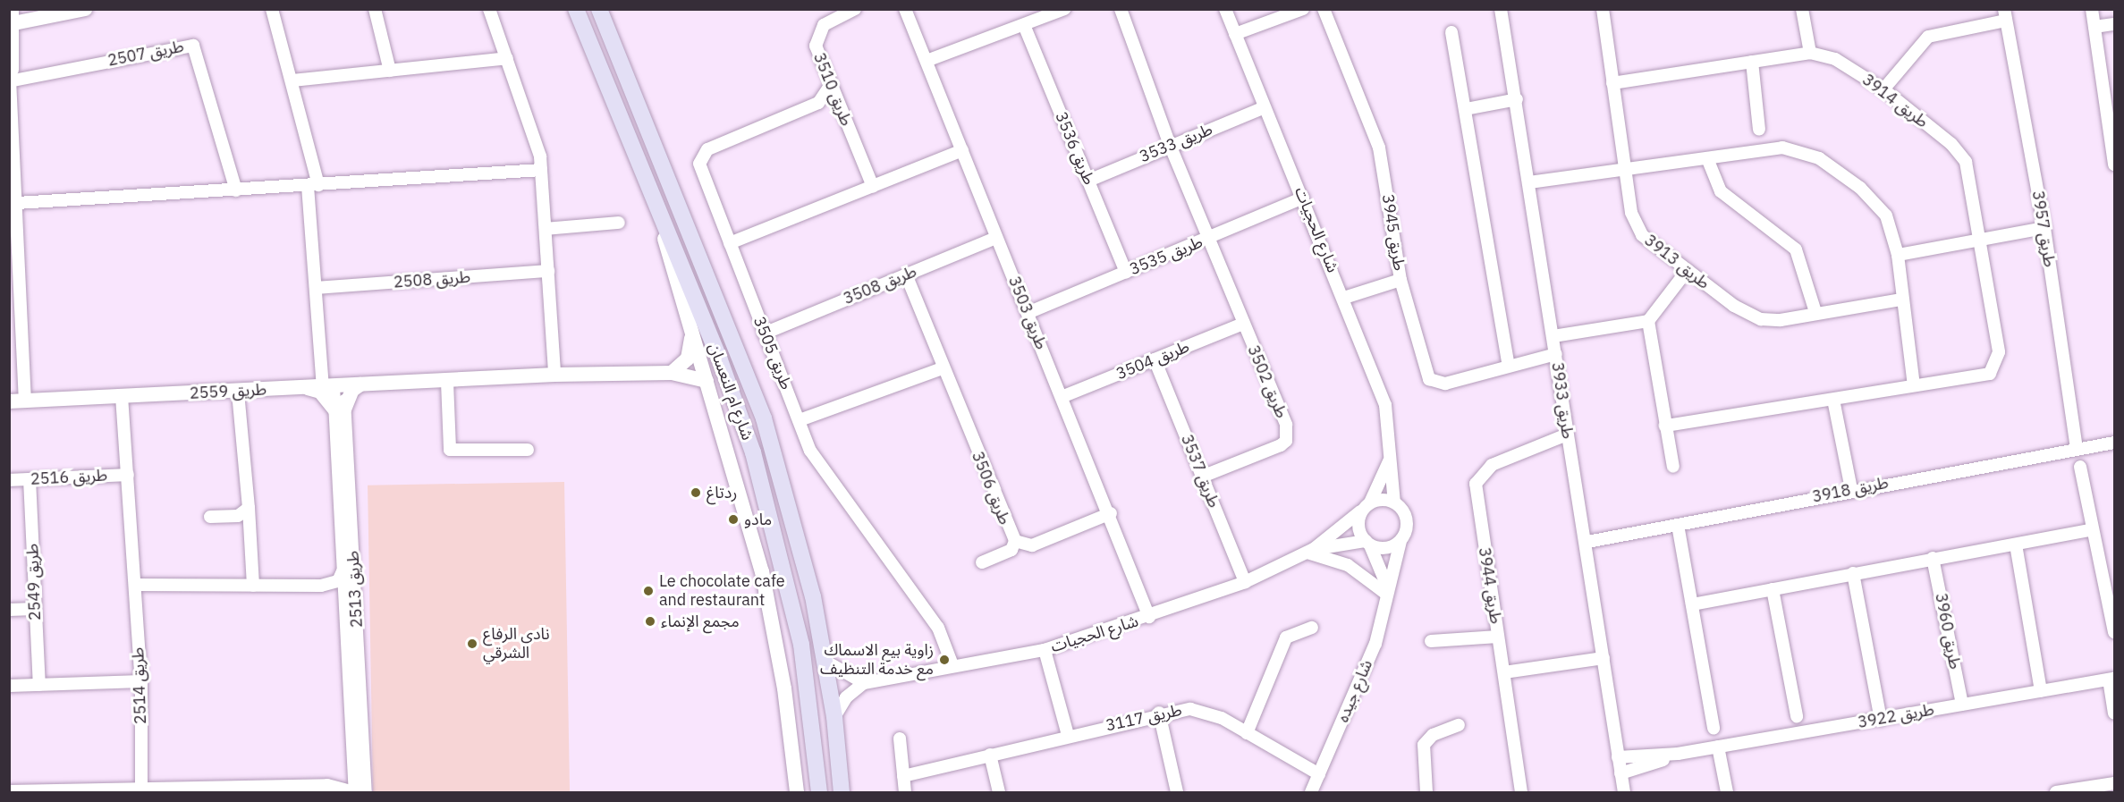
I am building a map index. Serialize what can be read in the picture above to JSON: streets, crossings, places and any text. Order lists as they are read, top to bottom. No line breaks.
{"streets":{"main road":["شارع ام النعسان"],"street":["طريق 2507","طريق 3510","طريق 3914","طريق 3533","طريق 3536","طريق 3957","شارع الحجيات","طريق 3945","طريق 3535","طريق 3913","طريق 2508","طريق 3508","طريق 3503","طريق 3505","طريق 3504","طريق 3502","طريق 2559","طريق 3933","طريق 3537","طريق 2516","طريق 3506","طريق 3918","طريق 2549","طريق 3944","طريق 2513","طريق 3960","طريق 2514","شارع جيده","طريق 3922","طريق 3117"]},"crossings":[["طريق 3510","طريق 3505"],["طريق 3914","طريق 3913"],["طريق 3533","طريق 3536"],["طريق 3533","شارع الحجيات"],["طريق 3536","طريق 3535"],["طريق 3957","طريق 3918"],["شارع الحجيات","طريق 3535"],["شارع الحجيات","طريق 3503"],["شارع الحجيات","طريق 3505"],["شارع الحجيات","طريق 3537"],["شارع الحجيات","شارع جيده"],["طريق 3945","طريق 3933"],["طريق 3535","طريق 3503"],["طريق 3535","طريق 3502"],["طريق 2508","طريق 2513"],["طريق 3508","طريق 3503"],["طريق 3508","طريق 3505"],["طريق 3508","طريق 3506"],["طريق 3503","طريق 3504"],["طريق 3503","طريق 3506"],["طريق 3504","طريق 3502"],["طريق 3504","طريق 3537"],["طريق 3502","طريق 3537"],["طريق 2559","طريق 2513"],["طريق 2559","طريق 2514"],["طريق 3933","طريق 3918"],["طريق 3933","طريق 3944"],["طريق 3933","طريق 3922"],["طريق 2516","طريق 2549"],["طريق 2516","طريق 2514"],["طريق 3960","طريق 3922"],["شارع جيده","طريق 3117"]],"places":["ردتاغ","مادو","Le chocolate cafe and restaurant","مجمع الإنماء","نادي الرفاع الشرقي","زاوية بيع الاسماك مع خدمة التنظيف"]}
